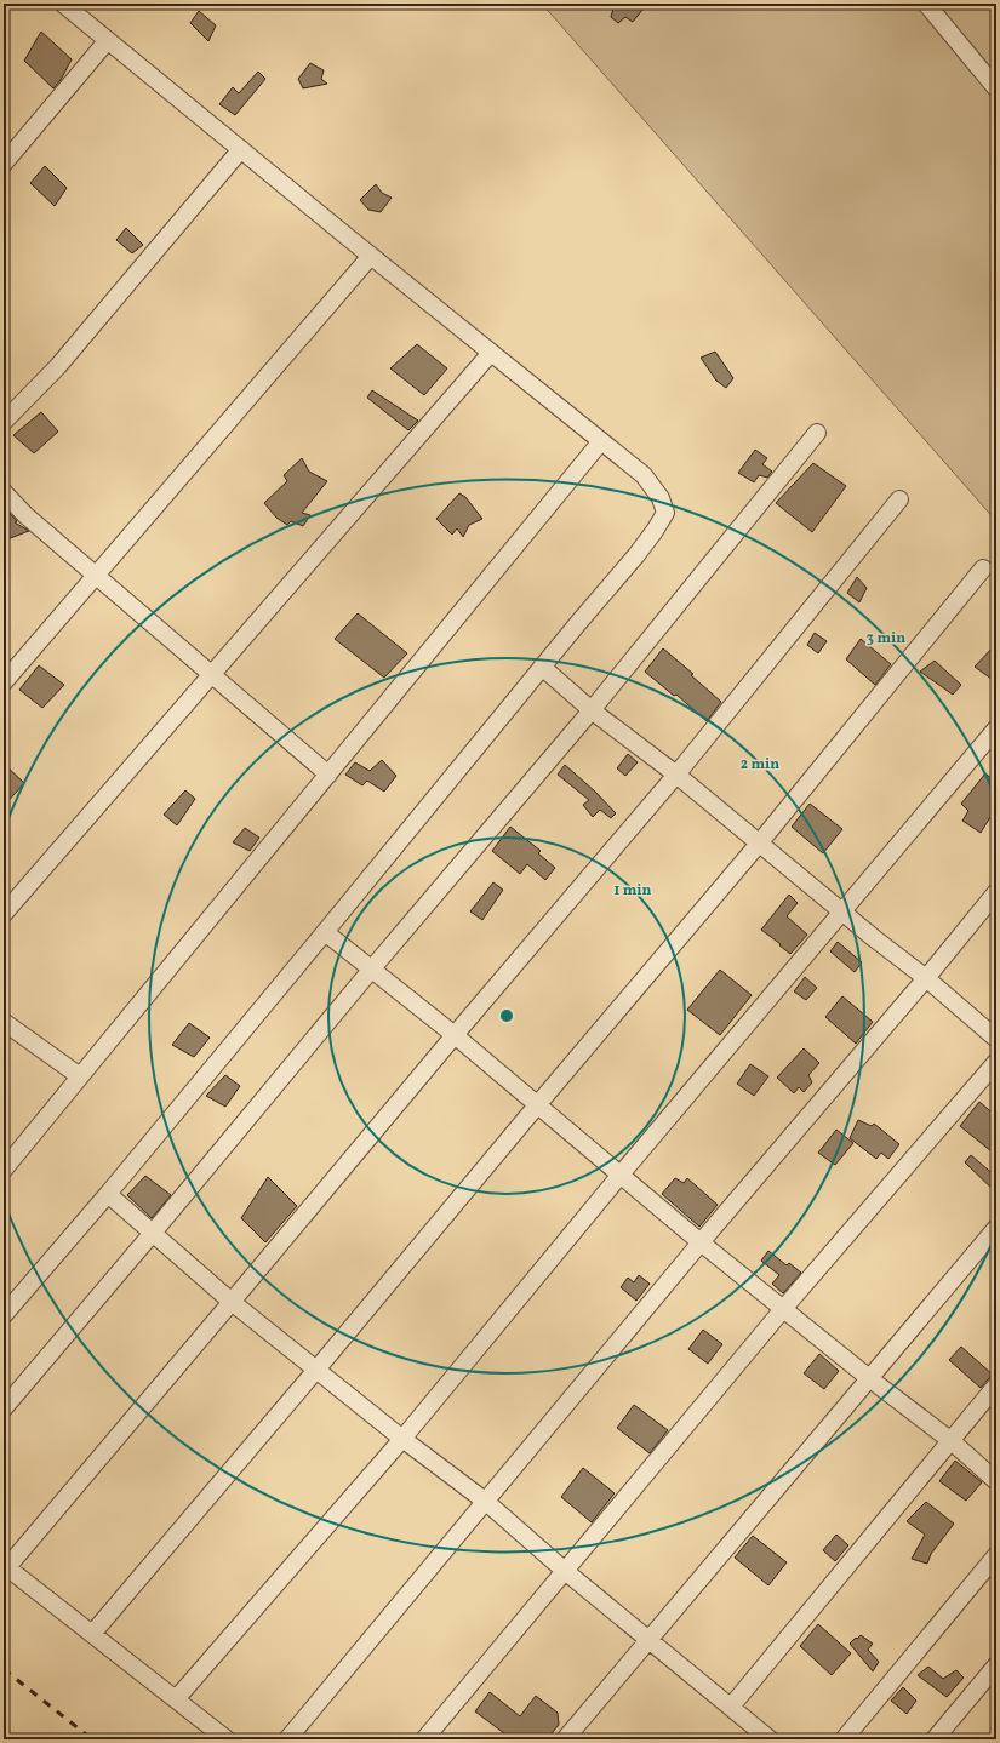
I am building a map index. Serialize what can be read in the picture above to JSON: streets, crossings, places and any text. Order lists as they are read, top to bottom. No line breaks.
{"rings":["3 min","2 min","1 min"]}
